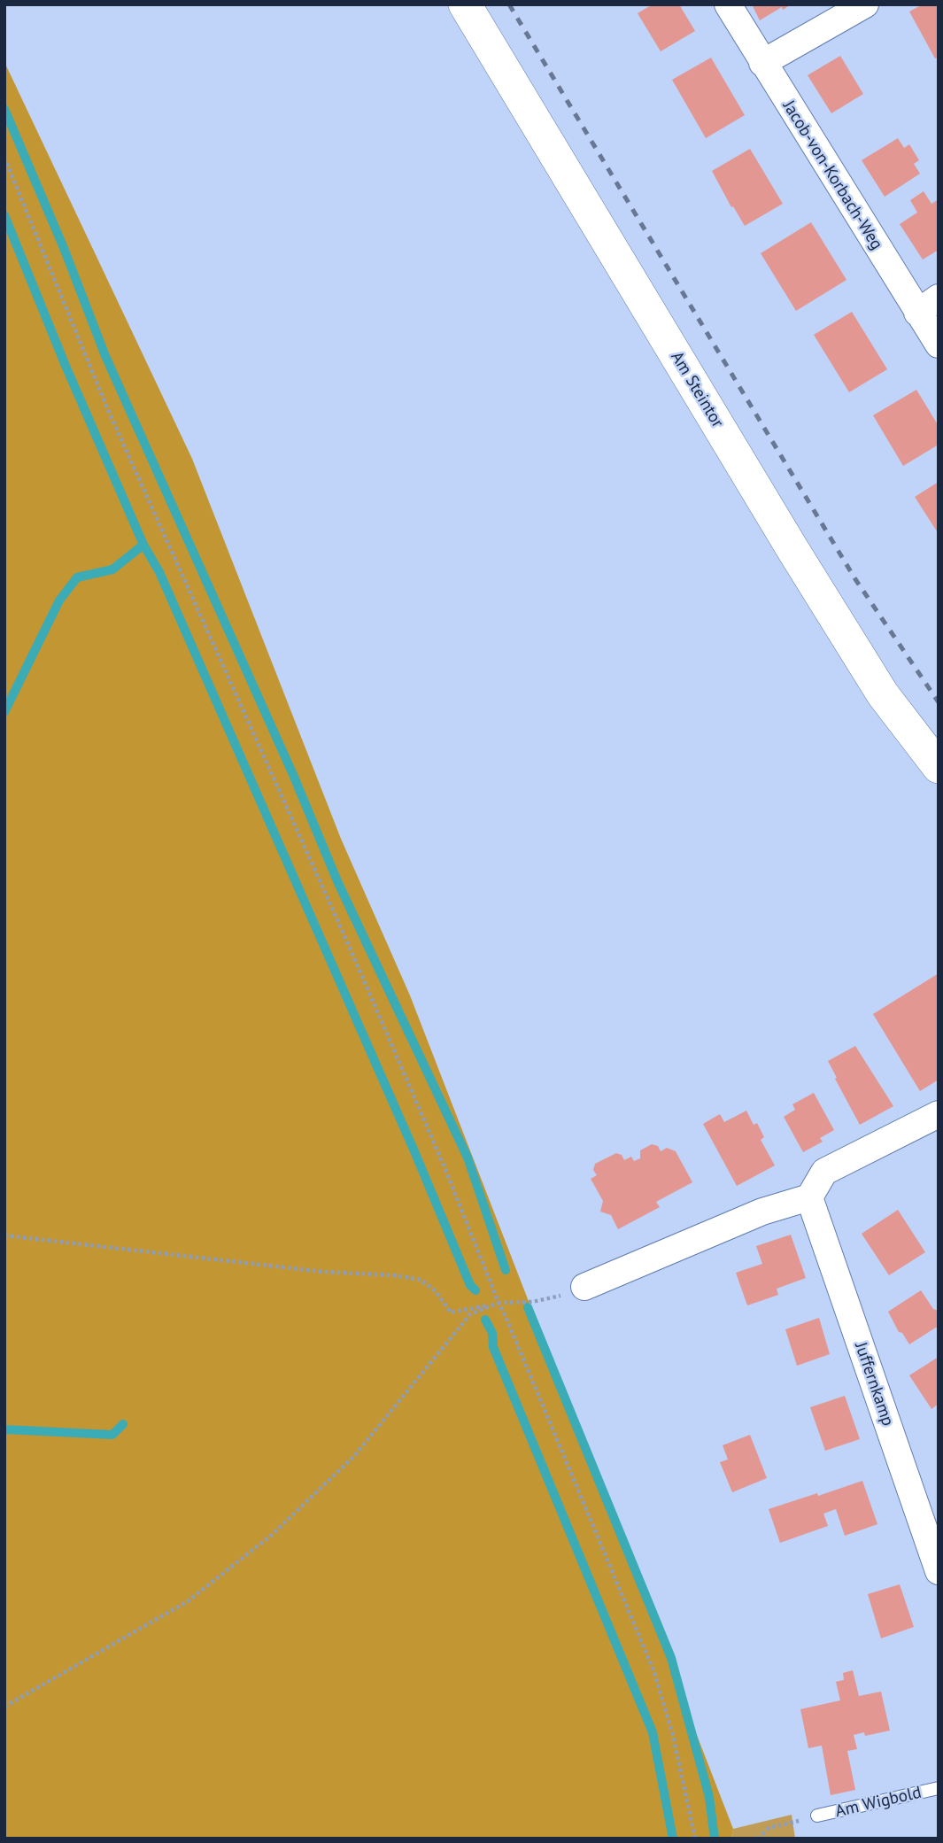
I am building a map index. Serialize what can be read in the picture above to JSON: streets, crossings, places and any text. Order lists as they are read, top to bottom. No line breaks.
{"streets":{"street":["Jacob-von-Korbach-Weg","Am Steintor","Juffernkamp"],"lane":["Am Wigbold"]}}
